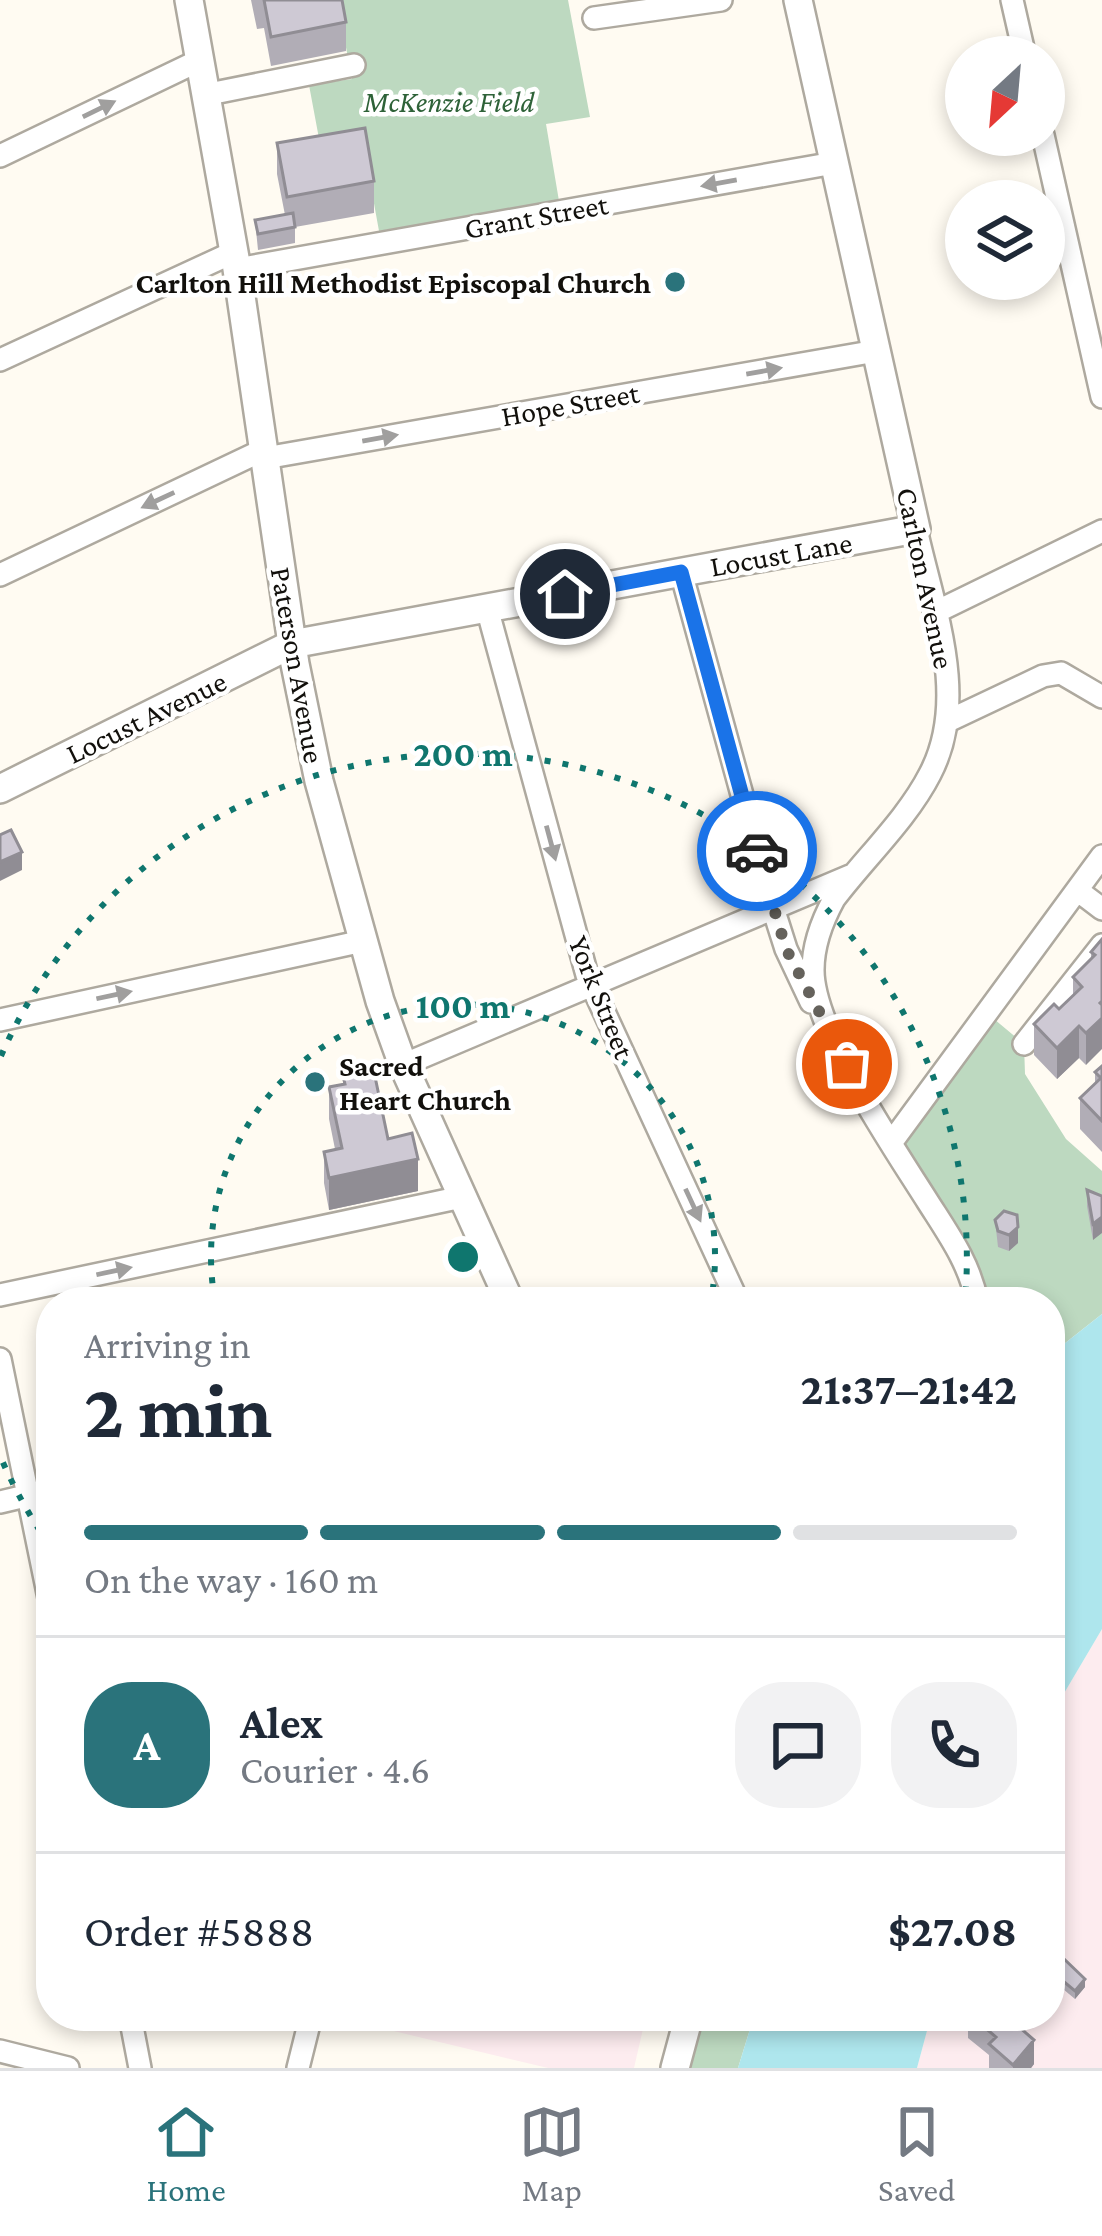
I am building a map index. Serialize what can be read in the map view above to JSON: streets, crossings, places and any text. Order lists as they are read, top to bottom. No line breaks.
{"streets":{"main road":["Locust Lane","Carlton Avenue","Paterson Avenue","Locust Avenue"],"street":["Grant Street","Hope Street","York Street"]},"crossings":[["Grant Street","Carlton Avenue"],["Grant Street","Paterson Avenue"],["Hope Street","Carlton Avenue"],["Hope Street","Paterson Avenue"],["Locust Lane","Carlton Avenue"],["Locust Lane","Paterson Avenue"],["Locust Lane","Locust Avenue"],["Locust Lane","York Street"],["Paterson Avenue","Locust Avenue"]],"one_way":["York Street"],"parks":["McKenzie Field"],"places":["Carlton Hill Methodist Episcopal Church","Sacred Heart Church"],"north":"bottom left","page":{"heading":["2 min","Arriving in","21:37–21:42"],"panel":["Alex","Courier · 4.6","Order #5888","$27.08"],"bar":"On the way · 160 m","round":"A","tabs":["Home","Map","Saved"]},"rings":["200 m","100 m"]}
